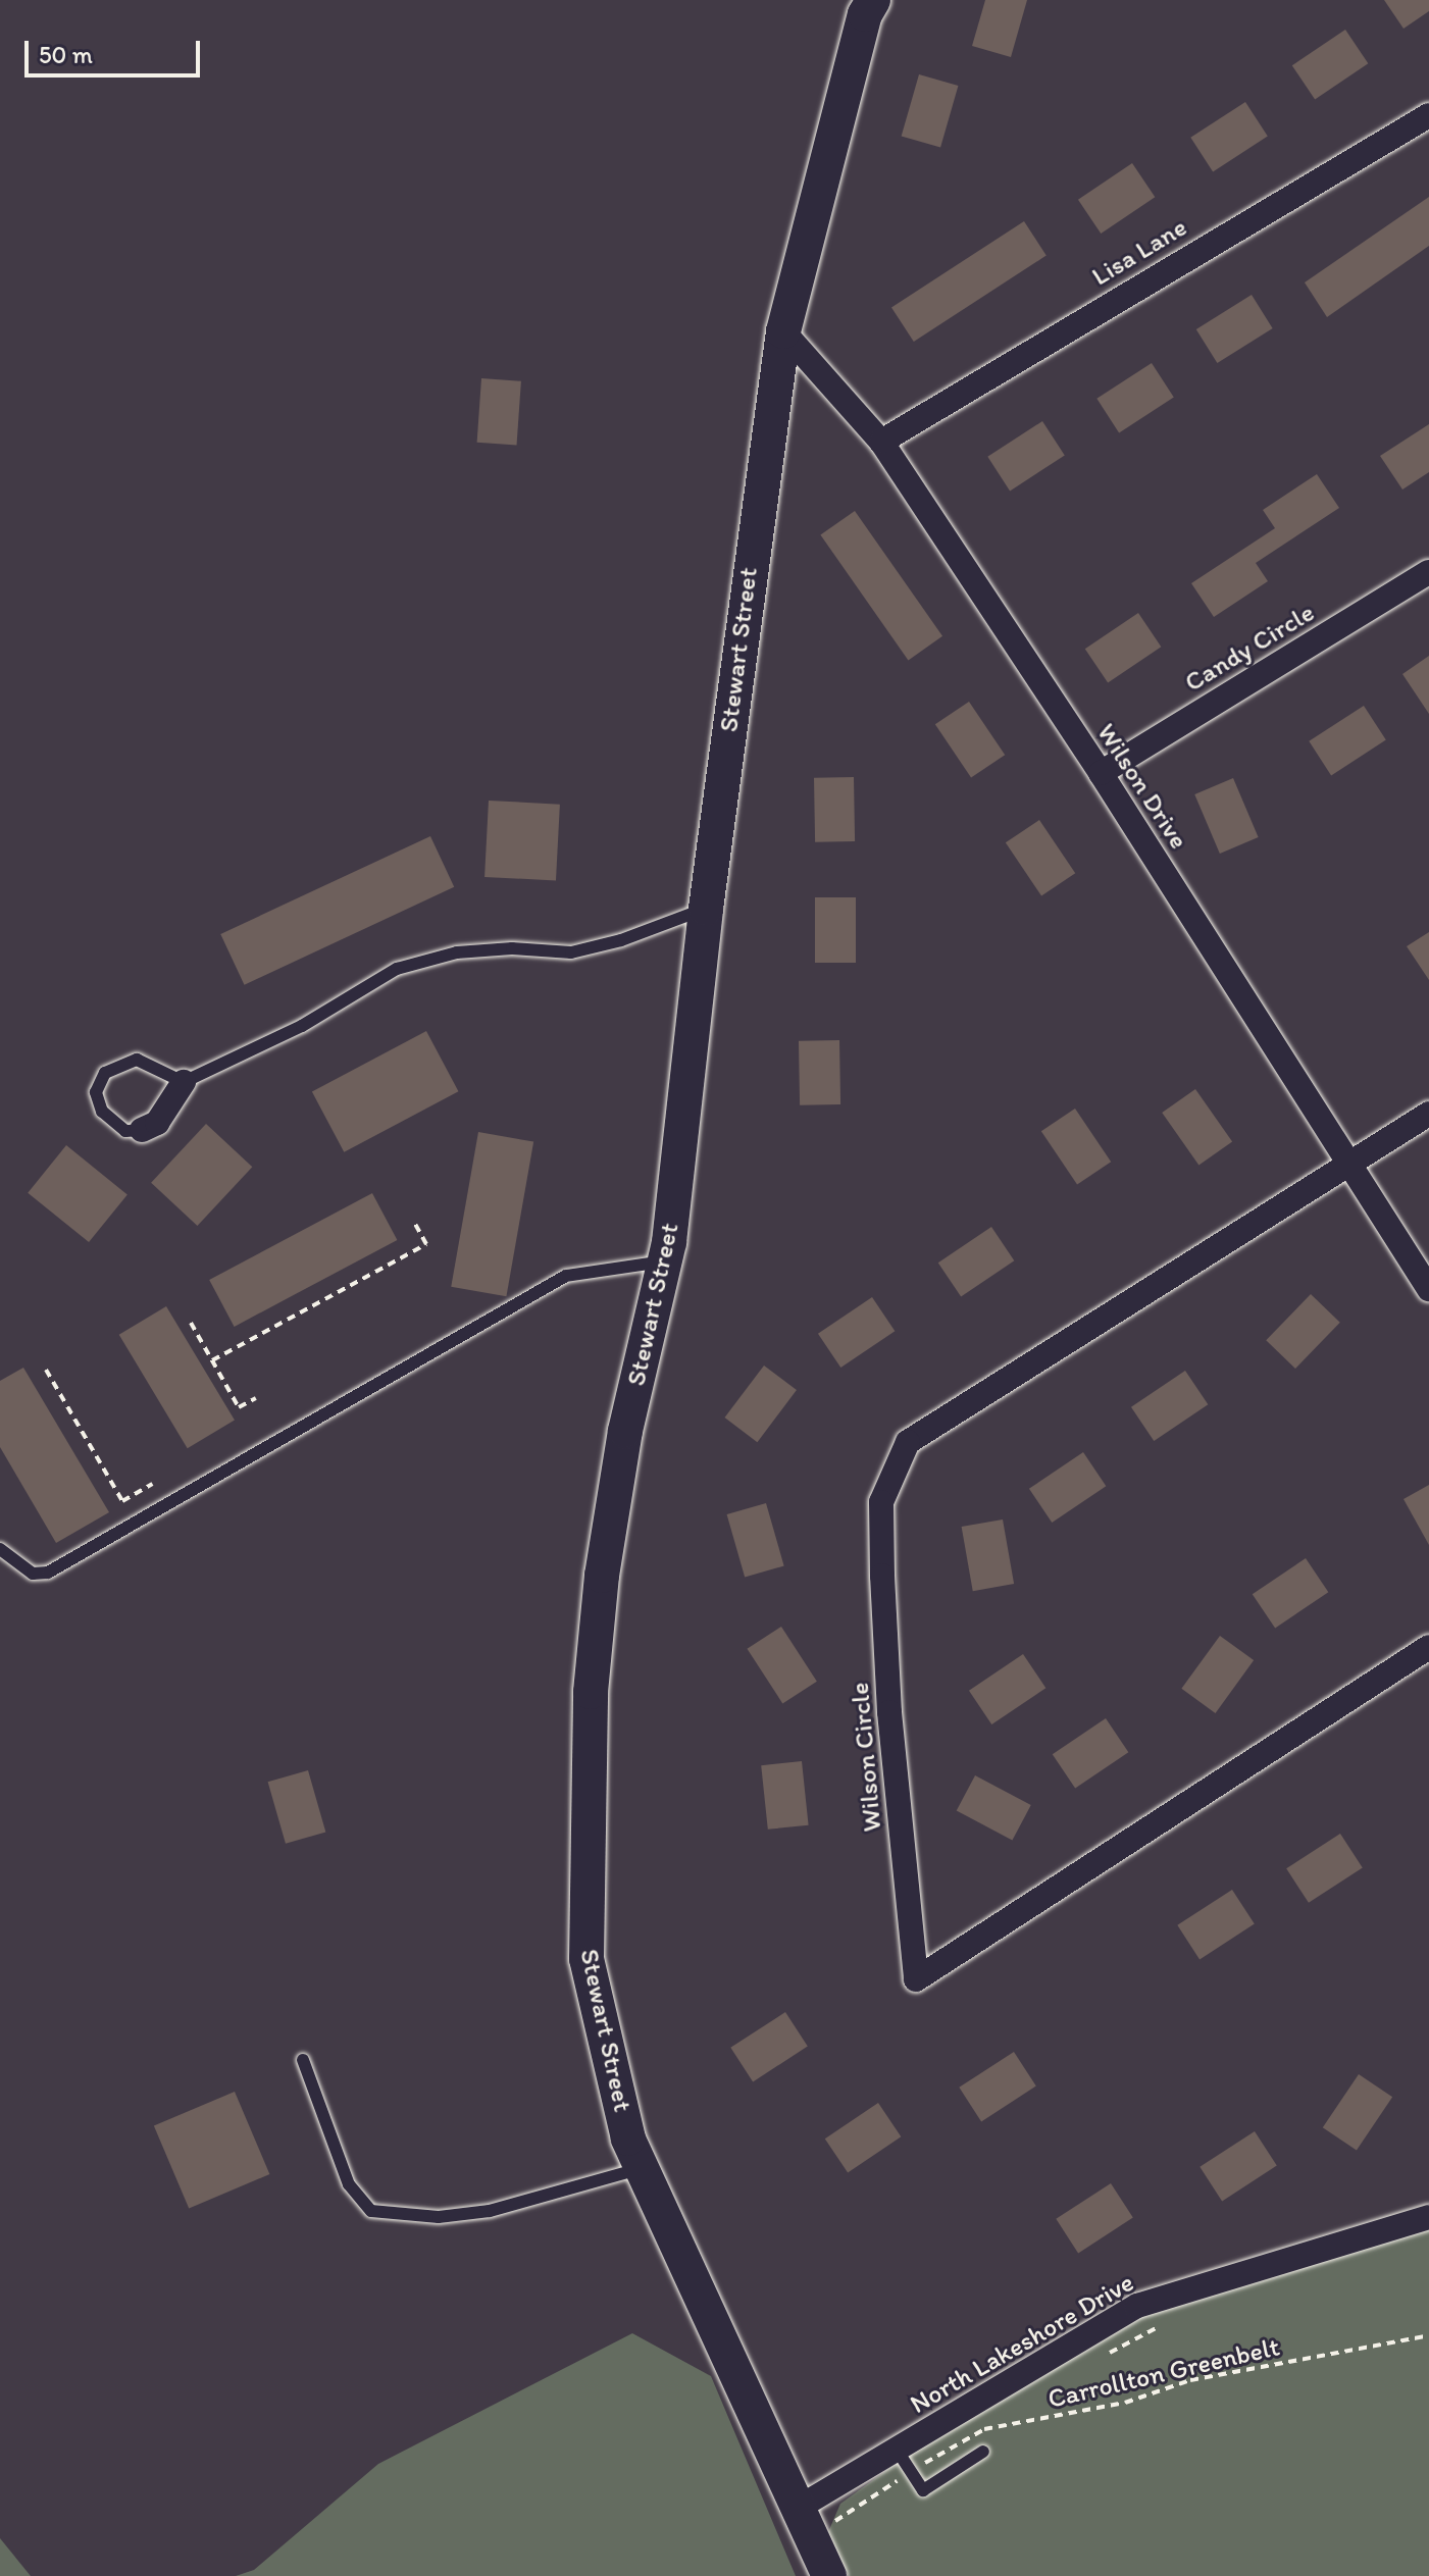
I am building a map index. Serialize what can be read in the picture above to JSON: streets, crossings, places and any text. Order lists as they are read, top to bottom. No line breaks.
{"streets":{"street":["Lisa Lane","Candy Circle","Stewart Street","Wilson Drive","Wilson Circle","North Lakeshore Drive"],"path":["Carrollton Greenbelt"]},"crossings":[["Lisa Lane","Wilson Drive"],["Candy Circle","Wilson Drive"],["Stewart Street","Wilson Drive"],["Stewart Street","North Lakeshore Drive"],["Wilson Drive","Wilson Circle"]],"scale_bar":"50 m"}
